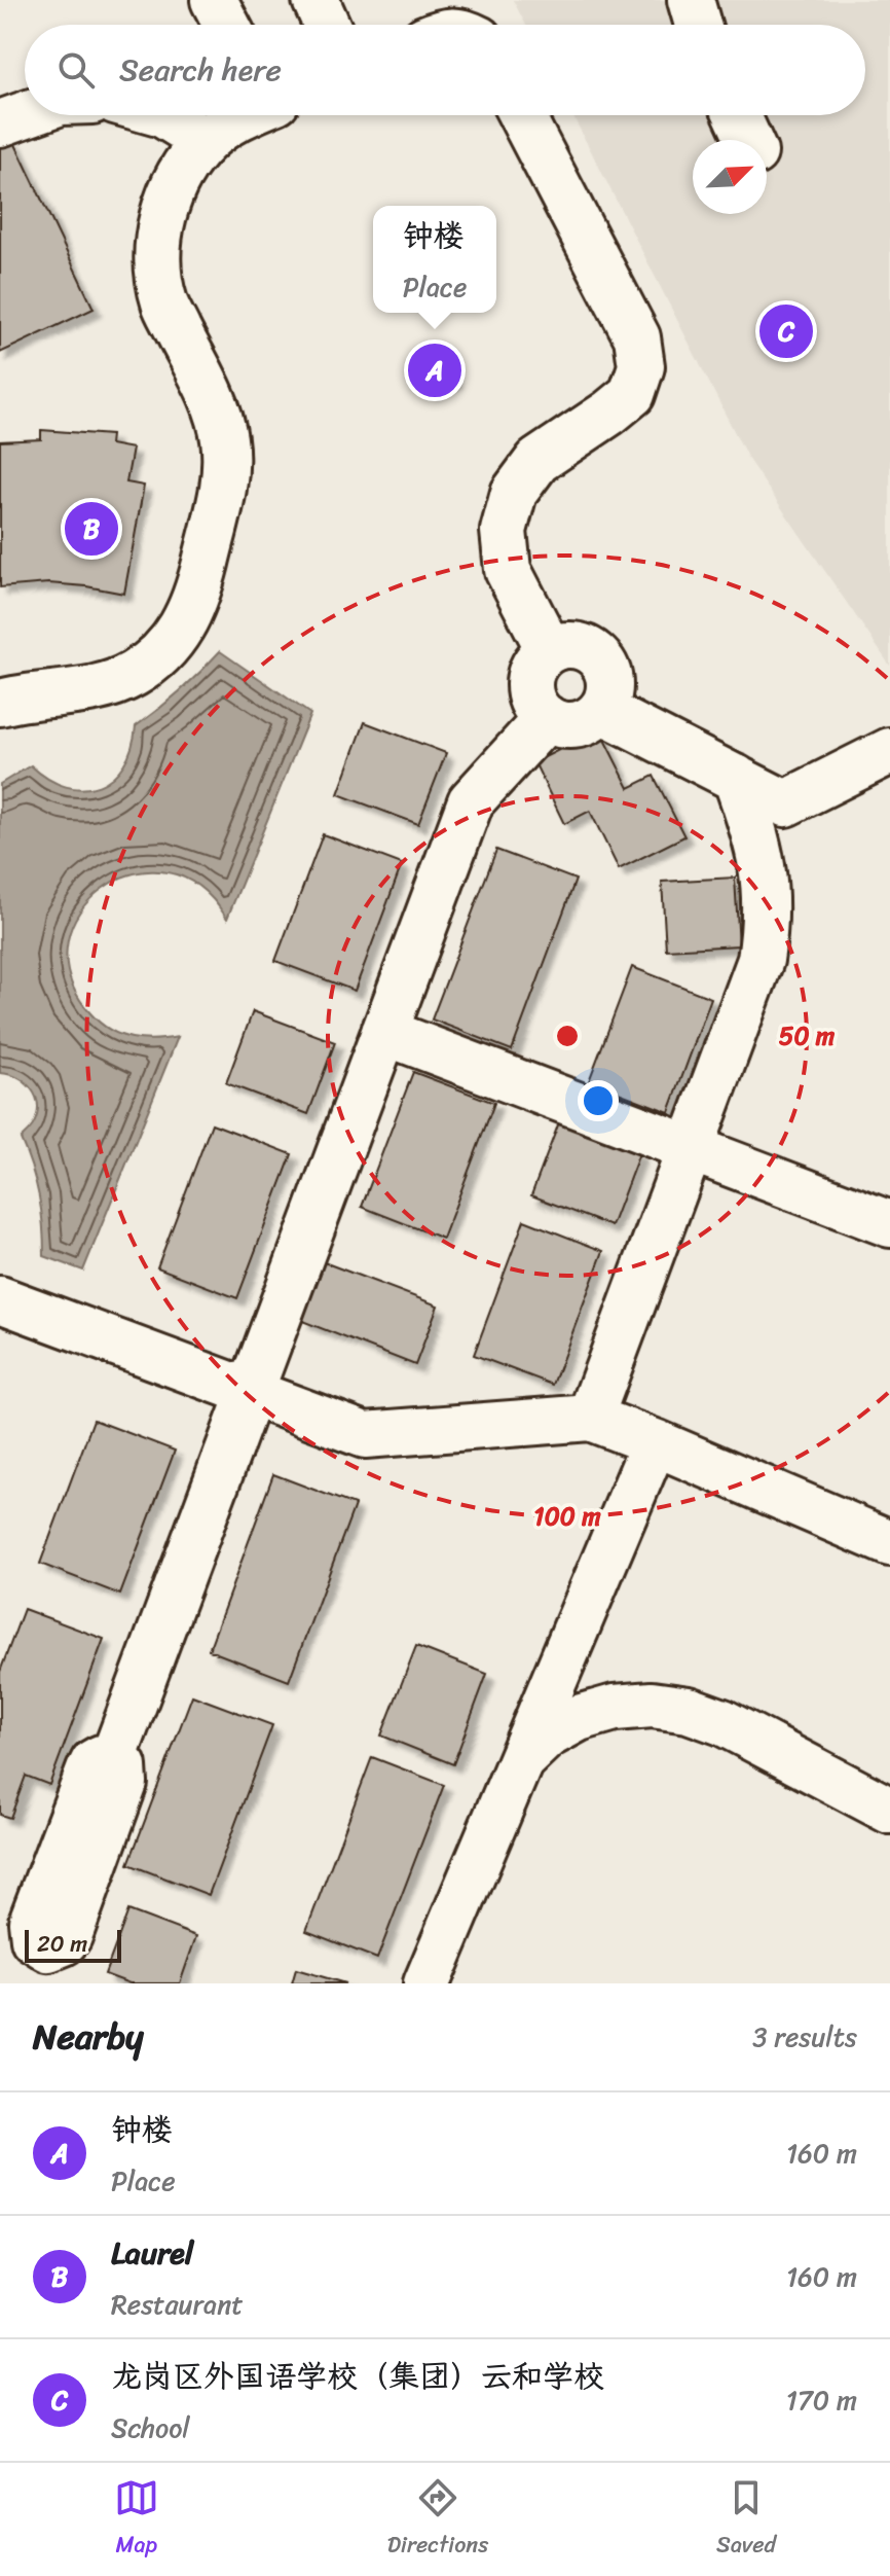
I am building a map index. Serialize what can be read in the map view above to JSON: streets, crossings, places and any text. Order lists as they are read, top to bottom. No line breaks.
{"scale_bar":"20 m","north":"top right","page":{"search":"Search here","popup":["钟楼","Place"],"pins":["C","A","B"],"scale":"20 m","heading":["Nearby","3 results"],"list":[{"mark":"A","name":"钟楼","note":"Place","value":"160 m"},{"mark":"B","name":"Laurel","note":"Restaurant","value":"160 m"},{"mark":"C","name":"龙岗区外国语学校（集团）云和学校","note":"School","value":"170 m"}],"nav":["Map","Directions","Saved"]},"rings":["50 m","100 m"]}
